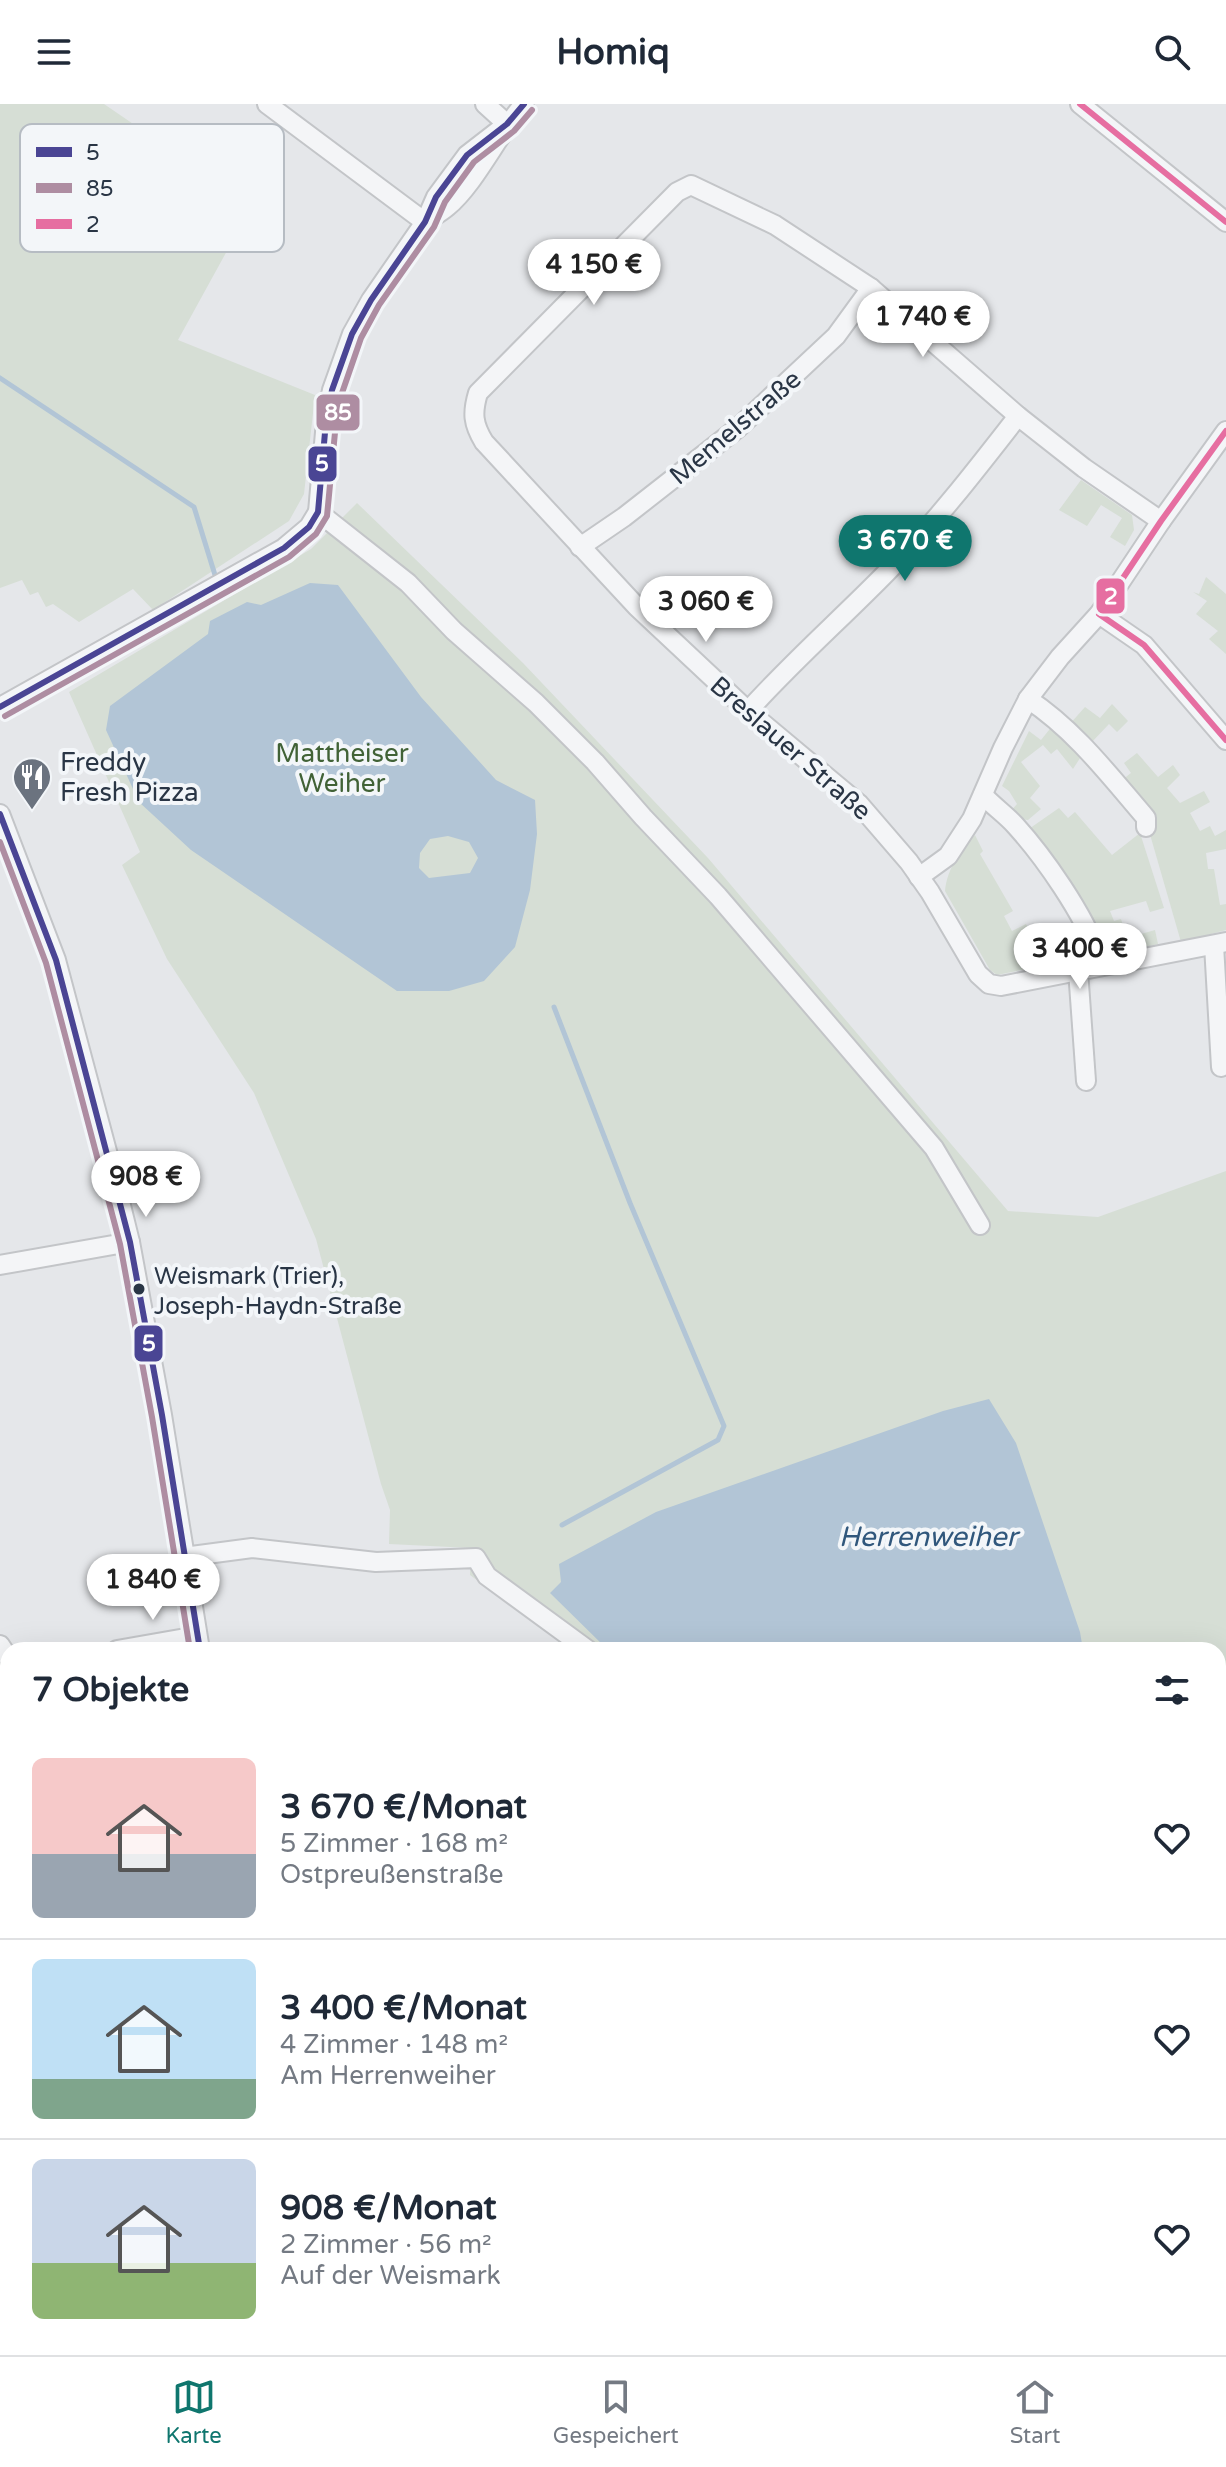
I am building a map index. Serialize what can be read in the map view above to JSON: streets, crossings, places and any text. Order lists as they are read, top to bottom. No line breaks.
{"streets":{"street":["Memelstraße","Breslauer Straße"]},"crossings":[["Memelstraße","Breslauer Straße"]],"water":["Herrenweiher"],"parks":["Mattheiser Weiher"],"places":{"restaurant":["Freddy Fresh Pizza"],"other":["Weismark (Trier), Joseph-Haydn-Straße"]},"lines":["transit line 5","transit line 2","transit line 85"],"legend":["5","85","2"],"page":{"header":"Homiq","price":["4 150 €","1 740 €","3 670 €","3 060 €","3 400 €","908 €","1 840 €"],"heading":"7 Objekte","list":[{"name":"3 670 €/Monat","note":"5 Zimmer · 168 m² · Ostpreußenstraße"},{"name":"3 400 €/Monat","note":"4 Zimmer · 148 m² · Am Herrenweiher"},{"name":"908 €/Monat","note":"2 Zimmer · 56 m² · Auf der Weismark"}],"tabs":["Karte","Gespeichert","Start"]}}
